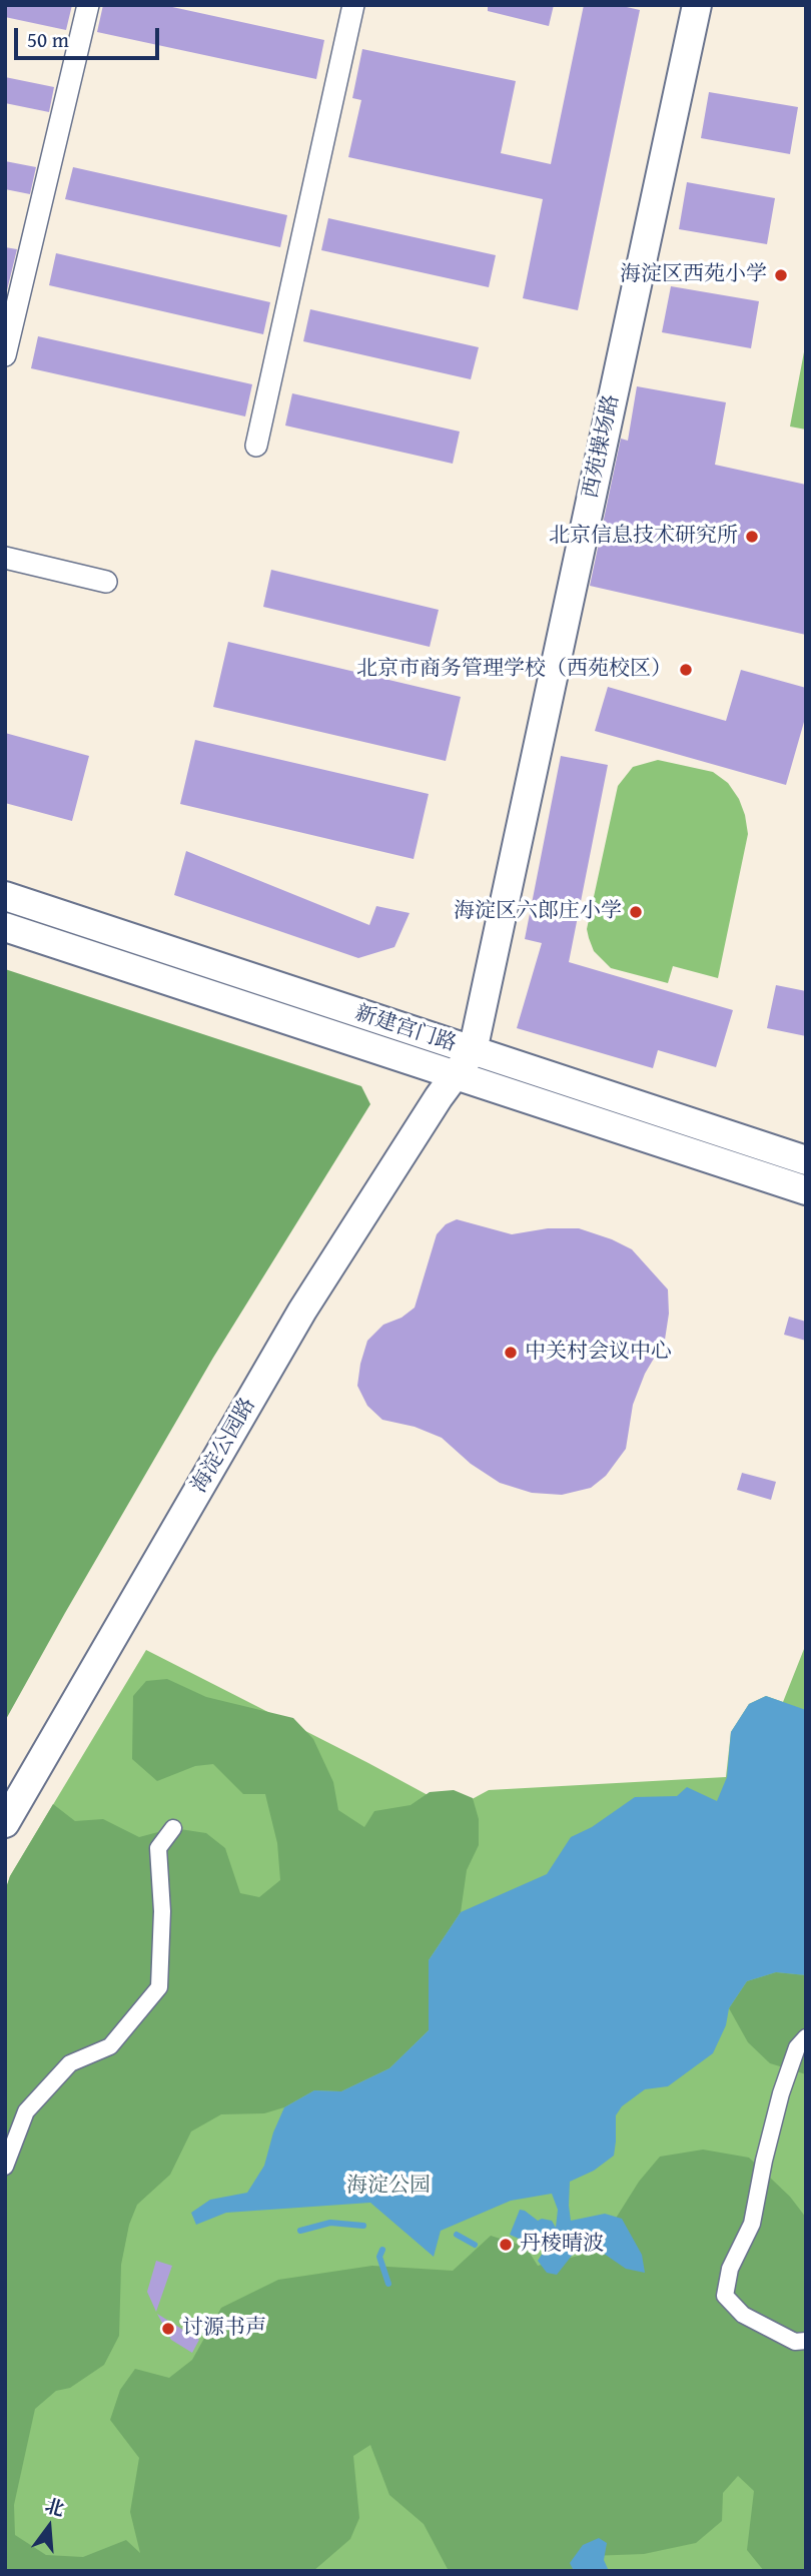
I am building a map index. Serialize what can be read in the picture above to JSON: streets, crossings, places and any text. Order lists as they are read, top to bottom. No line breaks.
{"streets":{"street":["西苑操场路","新建宫门路","海淀公园路"]},"crossings":[["西苑操场路","新建宫门路"],["西苑操场路","海淀公园路"],["新建宫门路","海淀公园路"]],"parks":["海淀公园"],"places":["海淀区西苑小学","北京信息技术研究所","北京市商务管理学校（西苑校区）","海淀区六郎庄小学","中关村会议中心","丹棱晴波","讨源书声"],"scale_bar":"50 m","north":"top"}
